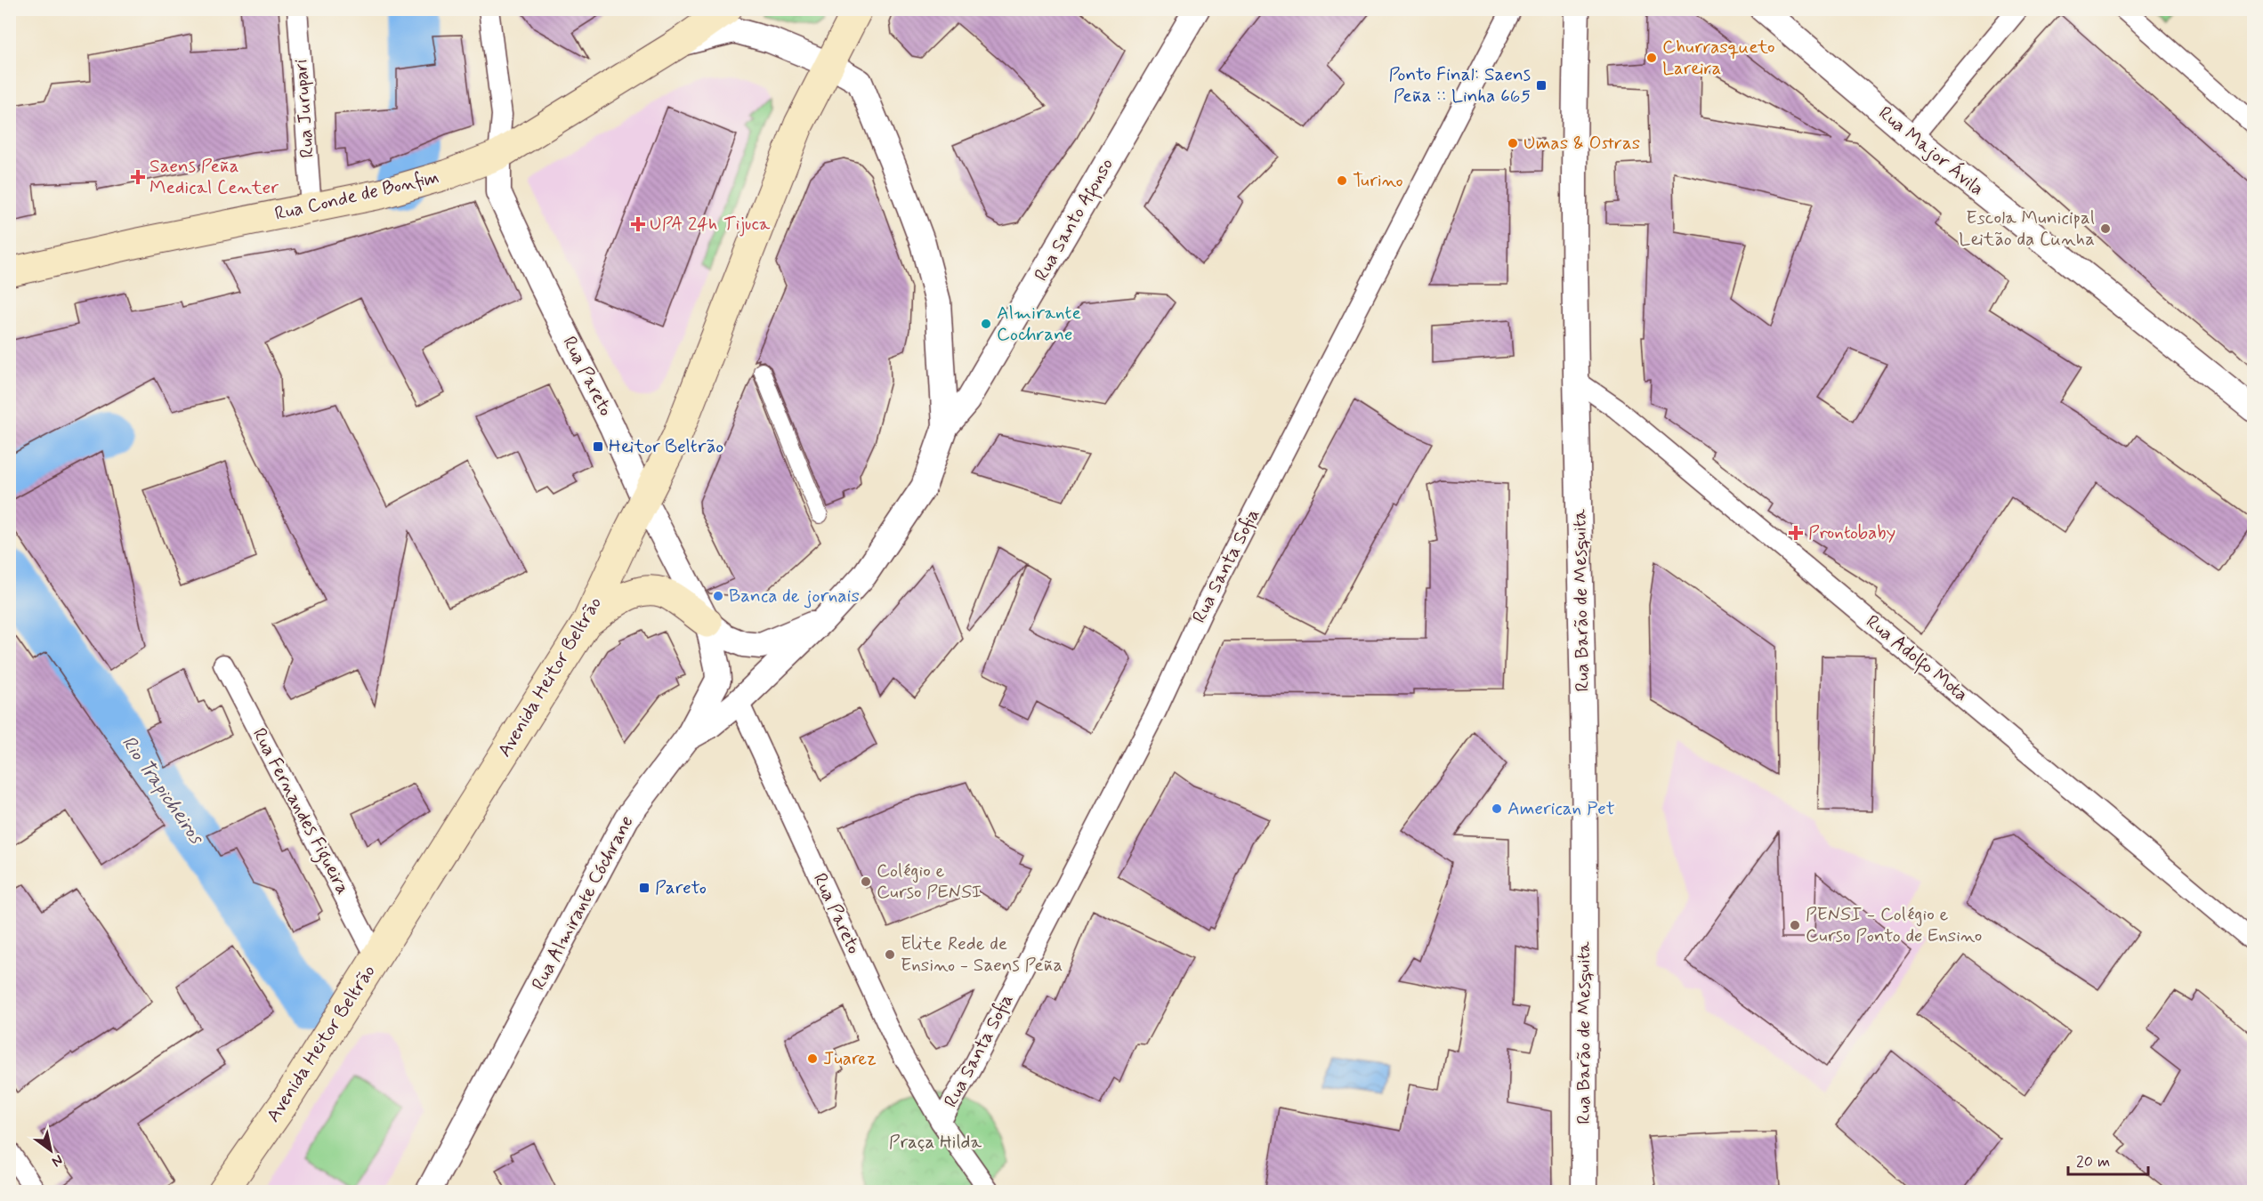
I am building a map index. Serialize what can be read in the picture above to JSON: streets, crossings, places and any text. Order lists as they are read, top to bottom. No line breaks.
{"streets":{"main road":["Rua Conde de Bonfim","Avenida Heitor Beltrão"],"street":["Rua Jurupari","Rua Major Ávila","Rua Santo Afonso","Rua Pareto","Rua Santa Sofia","Rua Barão de Mesquita","Rua Adolfo Mota","Rua Fernandes Figueira","Rua Almirante Cóchrane"]},"crossings":[["Rua Jurupari","Rua Conde de Bonfim"],["Rua Conde de Bonfim","Rua Pareto"],["Rua Conde de Bonfim","Rua Almirante Cóchrane"],["Rua Santo Afonso","Rua Almirante Cóchrane"],["Rua Pareto","Rua Santa Sofia"],["Rua Pareto","Avenida Heitor Beltrão"],["Rua Pareto","Rua Almirante Cóchrane"],["Rua Barão de Mesquita","Rua Adolfo Mota"],["Avenida Heitor Beltrão","Rua Fernandes Figueira"],["Avenida Heitor Beltrão","Rua Almirante Cóchrane"]],"water":["Rio Trapicheiros"],"parks":["Praça Hilda"],"places":{"other":["Churrasqueto Lareira","Umas & Ostras","Turino","Escola Municipal Leitão da Cunha","Almirante Cochrane","Banca de jornais","American Pet","Colégio e Curso PENSI","PENSI - Colégio e Curso Ponto de Ensino","Elite Rede de Ensino - Saens Peña","Juarez"],"transit":["Ponto Final: Saens Peña :: Linha 665","Heitor Beltrão","Pareto"],"health":["Saens Peña Medical Center","UPA 24h Tijuca","Prontobaby"]},"scale_bar":"20 m","north":"bottom right"}
